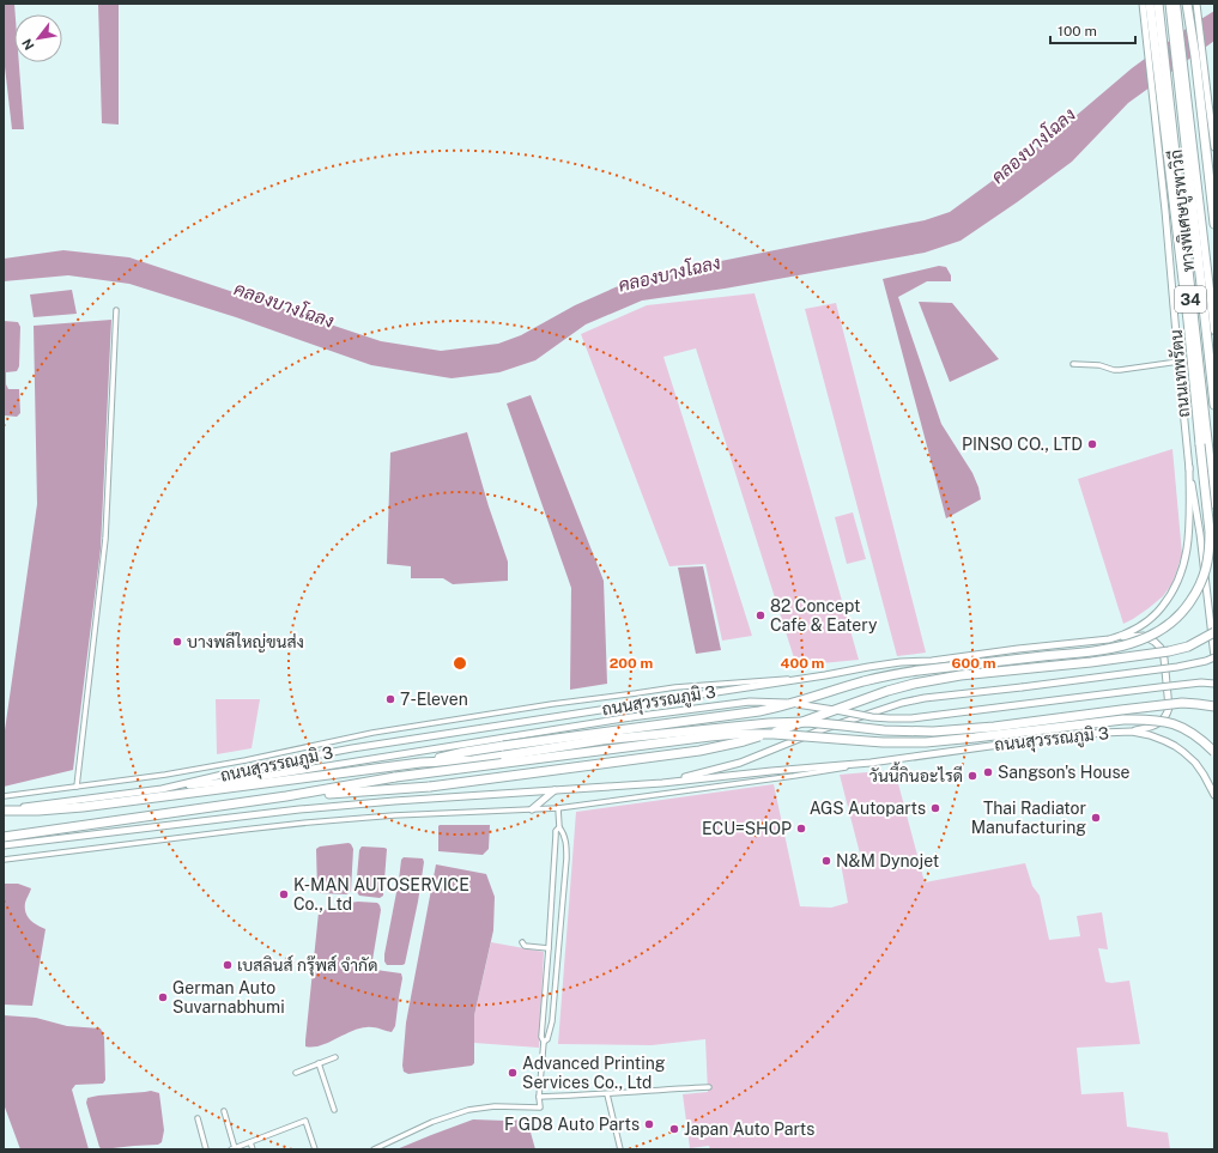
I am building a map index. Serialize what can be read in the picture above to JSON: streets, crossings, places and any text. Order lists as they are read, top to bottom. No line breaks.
{"streets":{"highway":["ทางพิเศษบูรพาวิถี","34","ถนนเทพรัตน"],"main road":["ถนนสุวรรณภูมิ 3"]},"crossings":[["ทางพิเศษบูรพาวิถี","34"],["ทางพิเศษบูรพาวิถี","ถนนเทพรัตน"],["ถนนเทพรัตน","ถนนสุวรรณภูมิ 3"]],"water":["คลองบางโฉลง"],"places":["PINSO CO., LTD","82 Concept Cafe & Eatery","บางพลีใหญ่ขนส่ง","7-Eleven","Sangson's House","วันนี้กินอะไรดี","AGS Autoparts","Thai Radiator Manufacturing","ECU=SHOP","N&M Dynojet","K-MAN AUTOSERVICE Co., Ltd","เบสลินส์ กรุ๊พส์ จำกัด","German Auto Suvarnabhumi","Advanced Printing Services Co., Ltd","F GD8 Auto Parts","Japan Auto Parts"],"scale_bar":"100 m","north":"bottom left","rings":["200 m","400 m","600 m"]}
